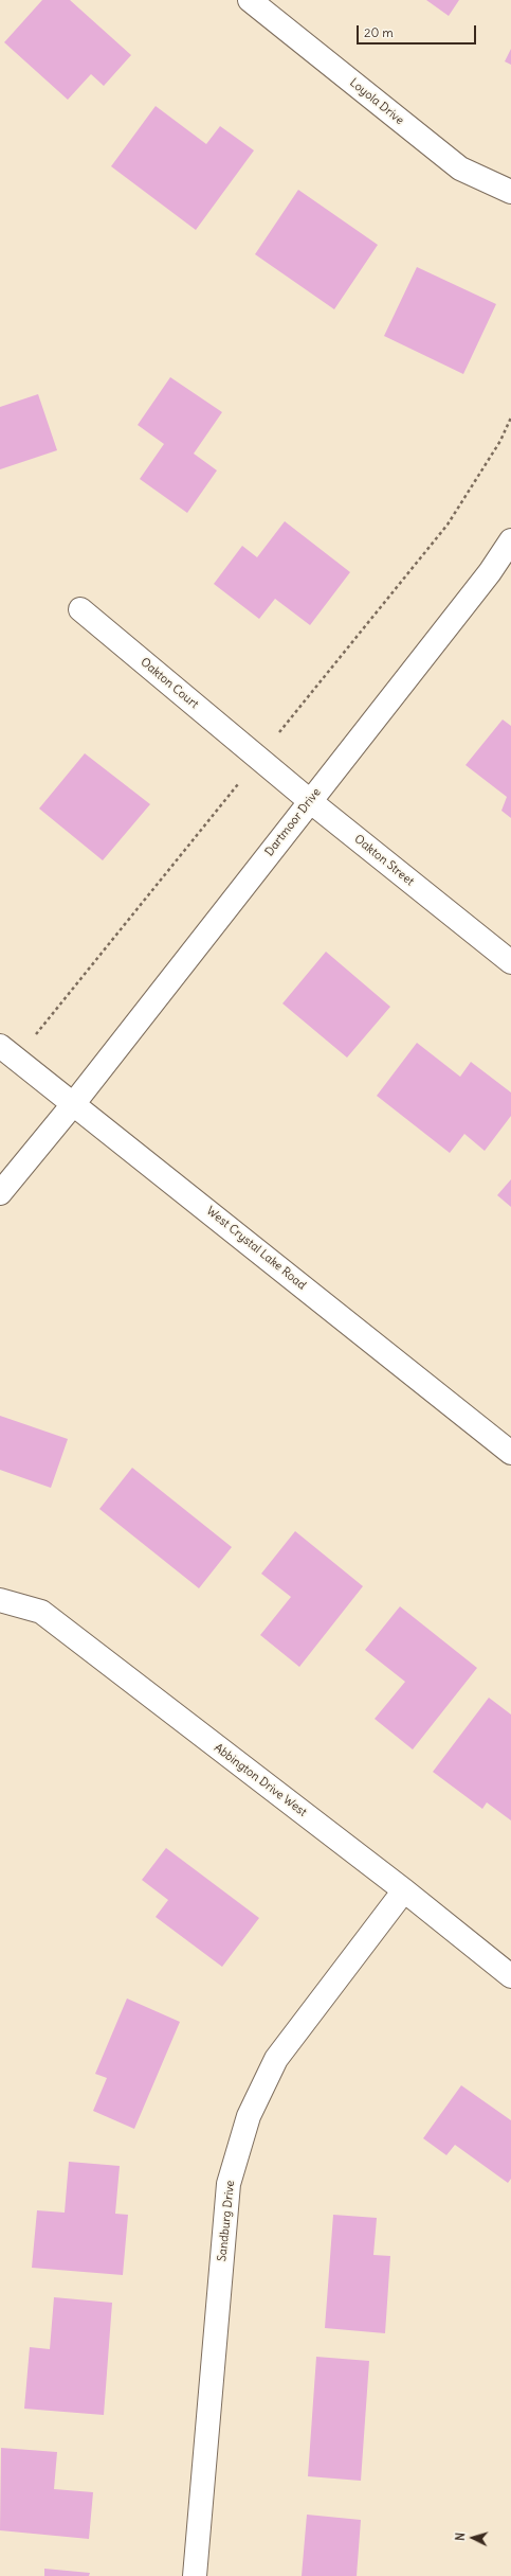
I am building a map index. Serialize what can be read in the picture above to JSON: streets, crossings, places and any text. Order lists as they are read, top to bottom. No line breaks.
{"streets":{"street":["Loyola Drive","Oakton Court","Dartmoor Drive","Oakton Street","West Crystal Lake Road","Abbington Drive West","Sandburg Drive"]},"crossings":[["Oakton Court","Oakton Street"],["Dartmoor Drive","Oakton Street"],["Dartmoor Drive","West Crystal Lake Road"],["Abbington Drive West","Sandburg Drive"]],"scale_bar":"20 m","north":"left"}
